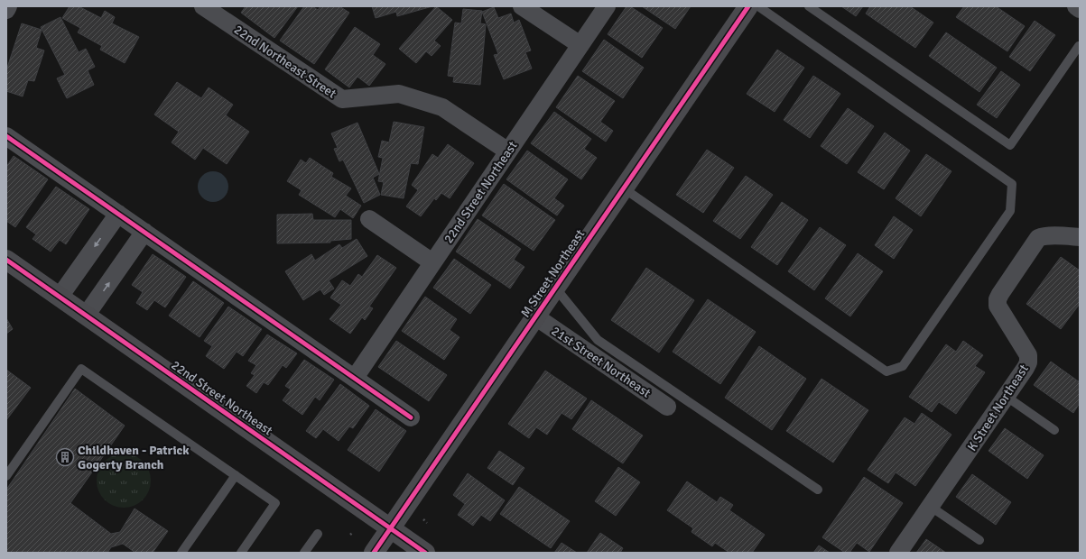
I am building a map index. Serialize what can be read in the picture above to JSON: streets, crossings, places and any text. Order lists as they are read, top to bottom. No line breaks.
{"streets":{"street":["22nd Northeast Street","22nd Street Northeast","M Street Northeast","21st Street Northeast","K Street Northeast"]},"crossings":[["22nd Northeast Street","22nd Street Northeast"],["22nd Street Northeast","M Street Northeast"],["M Street Northeast","21st Street Northeast"]],"places":{"building":["Childhaven - Patrick Gogerty Branch"]}}
